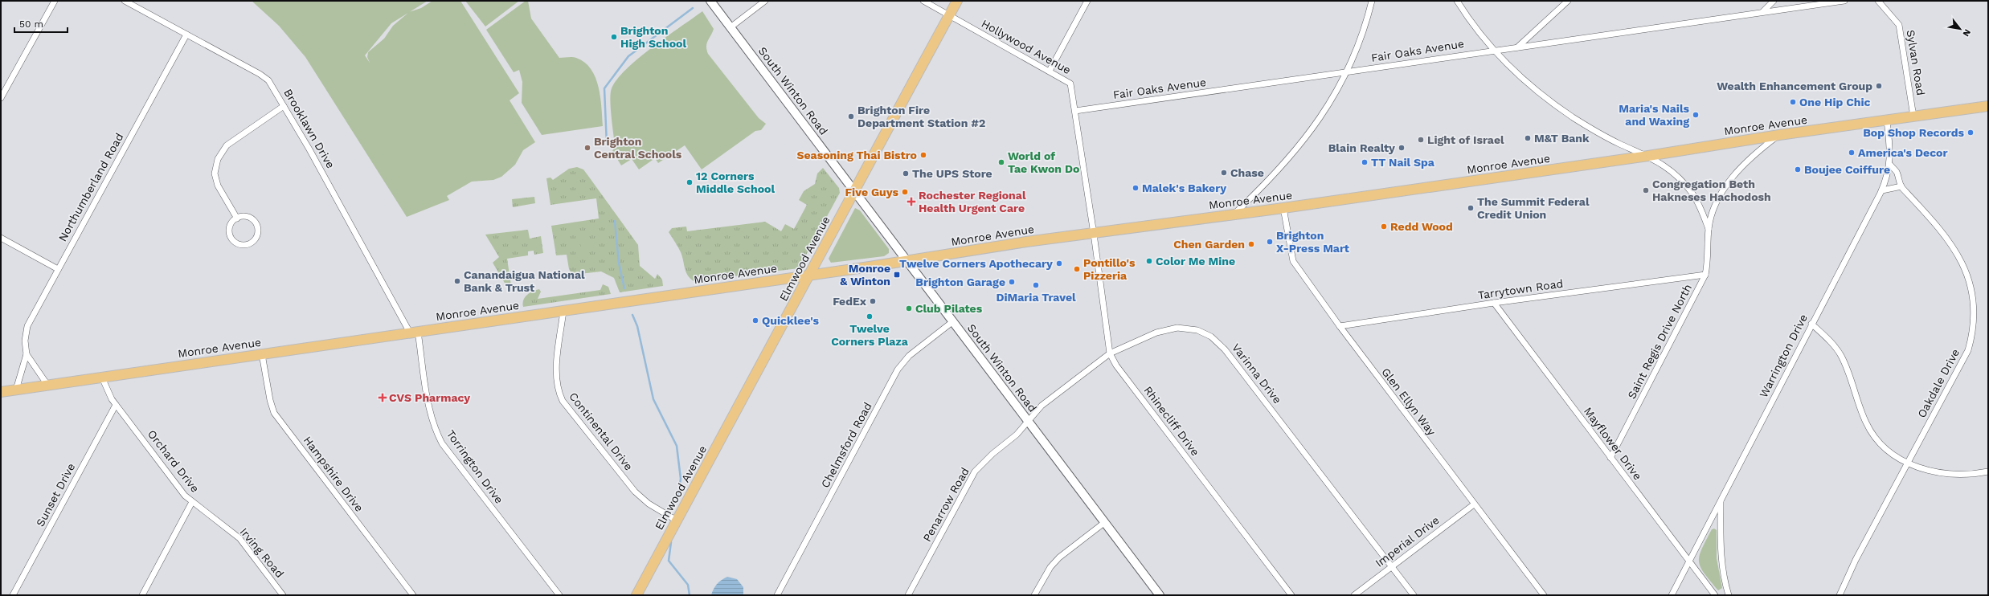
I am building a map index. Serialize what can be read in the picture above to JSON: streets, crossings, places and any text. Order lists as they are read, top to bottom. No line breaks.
{"streets":{"main road":["South Winton Road","Monroe Avenue","Elmwood Avenue"],"street":["Hollywood Avenue","Fair Oaks Avenue","Sylvan Road","Brooklawn Drive","Northumberland Road","Tarrytown Road","Saint Regis Drive North","Warrington Drive","Varinna Drive","Oakdale Drive","Glen Ellyn Way","Rhinecliff Drive","Continental Drive","Mayflower Drive","Chelmsford Road","Orchard Drive","Torrington Drive","Hampshire Drive","Sunset Drive","Penarrow Road","Imperial Drive","Irving Road"]},"crossings":[["Hollywood Avenue","Fair Oaks Avenue"],["Hollywood Avenue","Monroe Avenue"],["Hollywood Avenue","Elmwood Avenue"],["Hollywood Avenue","Rhinecliff Drive"],["Fair Oaks Avenue","Saint Regis Drive North"],["Sylvan Road","Monroe Avenue"],["South Winton Road","Monroe Avenue"],["South Winton Road","Elmwood Avenue"],["South Winton Road","Varinna Drive"],["South Winton Road","Chelmsford Road"],["South Winton Road","Penarrow Road"],["Monroe Avenue","Brooklawn Drive"],["Monroe Avenue","Northumberland Road"],["Monroe Avenue","Elmwood Avenue"],["Monroe Avenue","Saint Regis Drive North"],["Monroe Avenue","Warrington Drive"],["Monroe Avenue","Glen Ellyn Way"],["Monroe Avenue","Rhinecliff Drive"],["Monroe Avenue","Continental Drive"],["Monroe Avenue","Orchard Drive"],["Monroe Avenue","Torrington Drive"],["Monroe Avenue","Hampshire Drive"],["Brooklawn Drive","Northumberland Road"],["Brooklawn Drive","Torrington Drive"],["Elmwood Avenue","Continental Drive"],["Tarrytown Road","Saint Regis Drive North"],["Tarrytown Road","Glen Ellyn Way"],["Tarrytown Road","Mayflower Drive"],["Saint Regis Drive North","Mayflower Drive"],["Warrington Drive","Oakdale Drive"],["Warrington Drive","Mayflower Drive"],["Varinna Drive","Rhinecliff Drive"],["Varinna Drive","Penarrow Road"],["Varinna Drive","Imperial Drive"],["Glen Ellyn Way","Imperial Drive"],["Orchard Drive","Sunset Drive"],["Orchard Drive","Irving Road"]],"places":{"other":["Brighton High School","Wealth Enhancement Group","One Hip Chic","Maria's Nails and Waxing","Brighton Fire Department Station #2","Bop Shop Records","M&T Bank","Light of Israel","Brighton Central Schools","Blain Realty","America's Decor","Seasoning Thai Bistro","World of Tae Kwon Do","TT Nail Spa","Boujee Coiffure","Chase","The UPS Store","12 Corners Middle School","Malek's Bakery","Congregation Beth Hakneses Hachodosh","Five Guys","The Summit Federal Credit Union","Redd Wood","Brighton X-Press Mart","Chen Garden","Color Me Mine","Twelve Corners Apothecary","Pontillo's Pizzeria","Canandaigua National Bank & Trust","Brighton Garage","DiMaria Travel","FedEx","Club Pilates","Twelve Corners Plaza","Quicklee's"],"health":["Rochester Regional Health Urgent Care","CVS Pharmacy"],"transit":["Monroe & Winton"]},"scale_bar":"50 m","north":"bottom right"}
